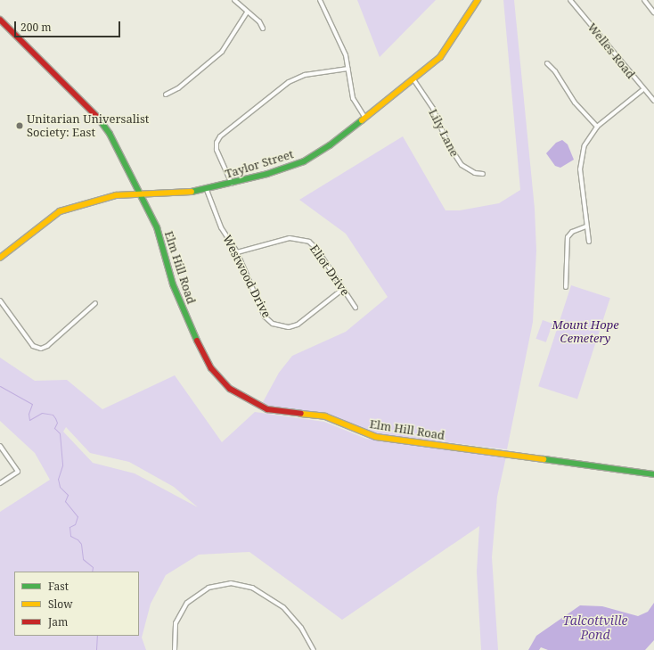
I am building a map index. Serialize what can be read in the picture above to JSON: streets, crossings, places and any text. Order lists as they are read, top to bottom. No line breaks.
{"streets":{"street":["Welles Road","Lily Lane","Taylor Street","Elm Hill Road","Eliot Drive","Westwood Drive"]},"crossings":[["Lily Lane","Taylor Street"],["Taylor Street","Elm Hill Road"],["Taylor Street","Westwood Drive"],["Eliot Drive","Westwood Drive"]],"water":["Talcottville Pond"],"parks":["Mount Hope Cemetery"],"places":["Unitarian Universalist Society: East"],"legend":["Fast","Slow","Jam"],"scale_bar":"200 m"}
